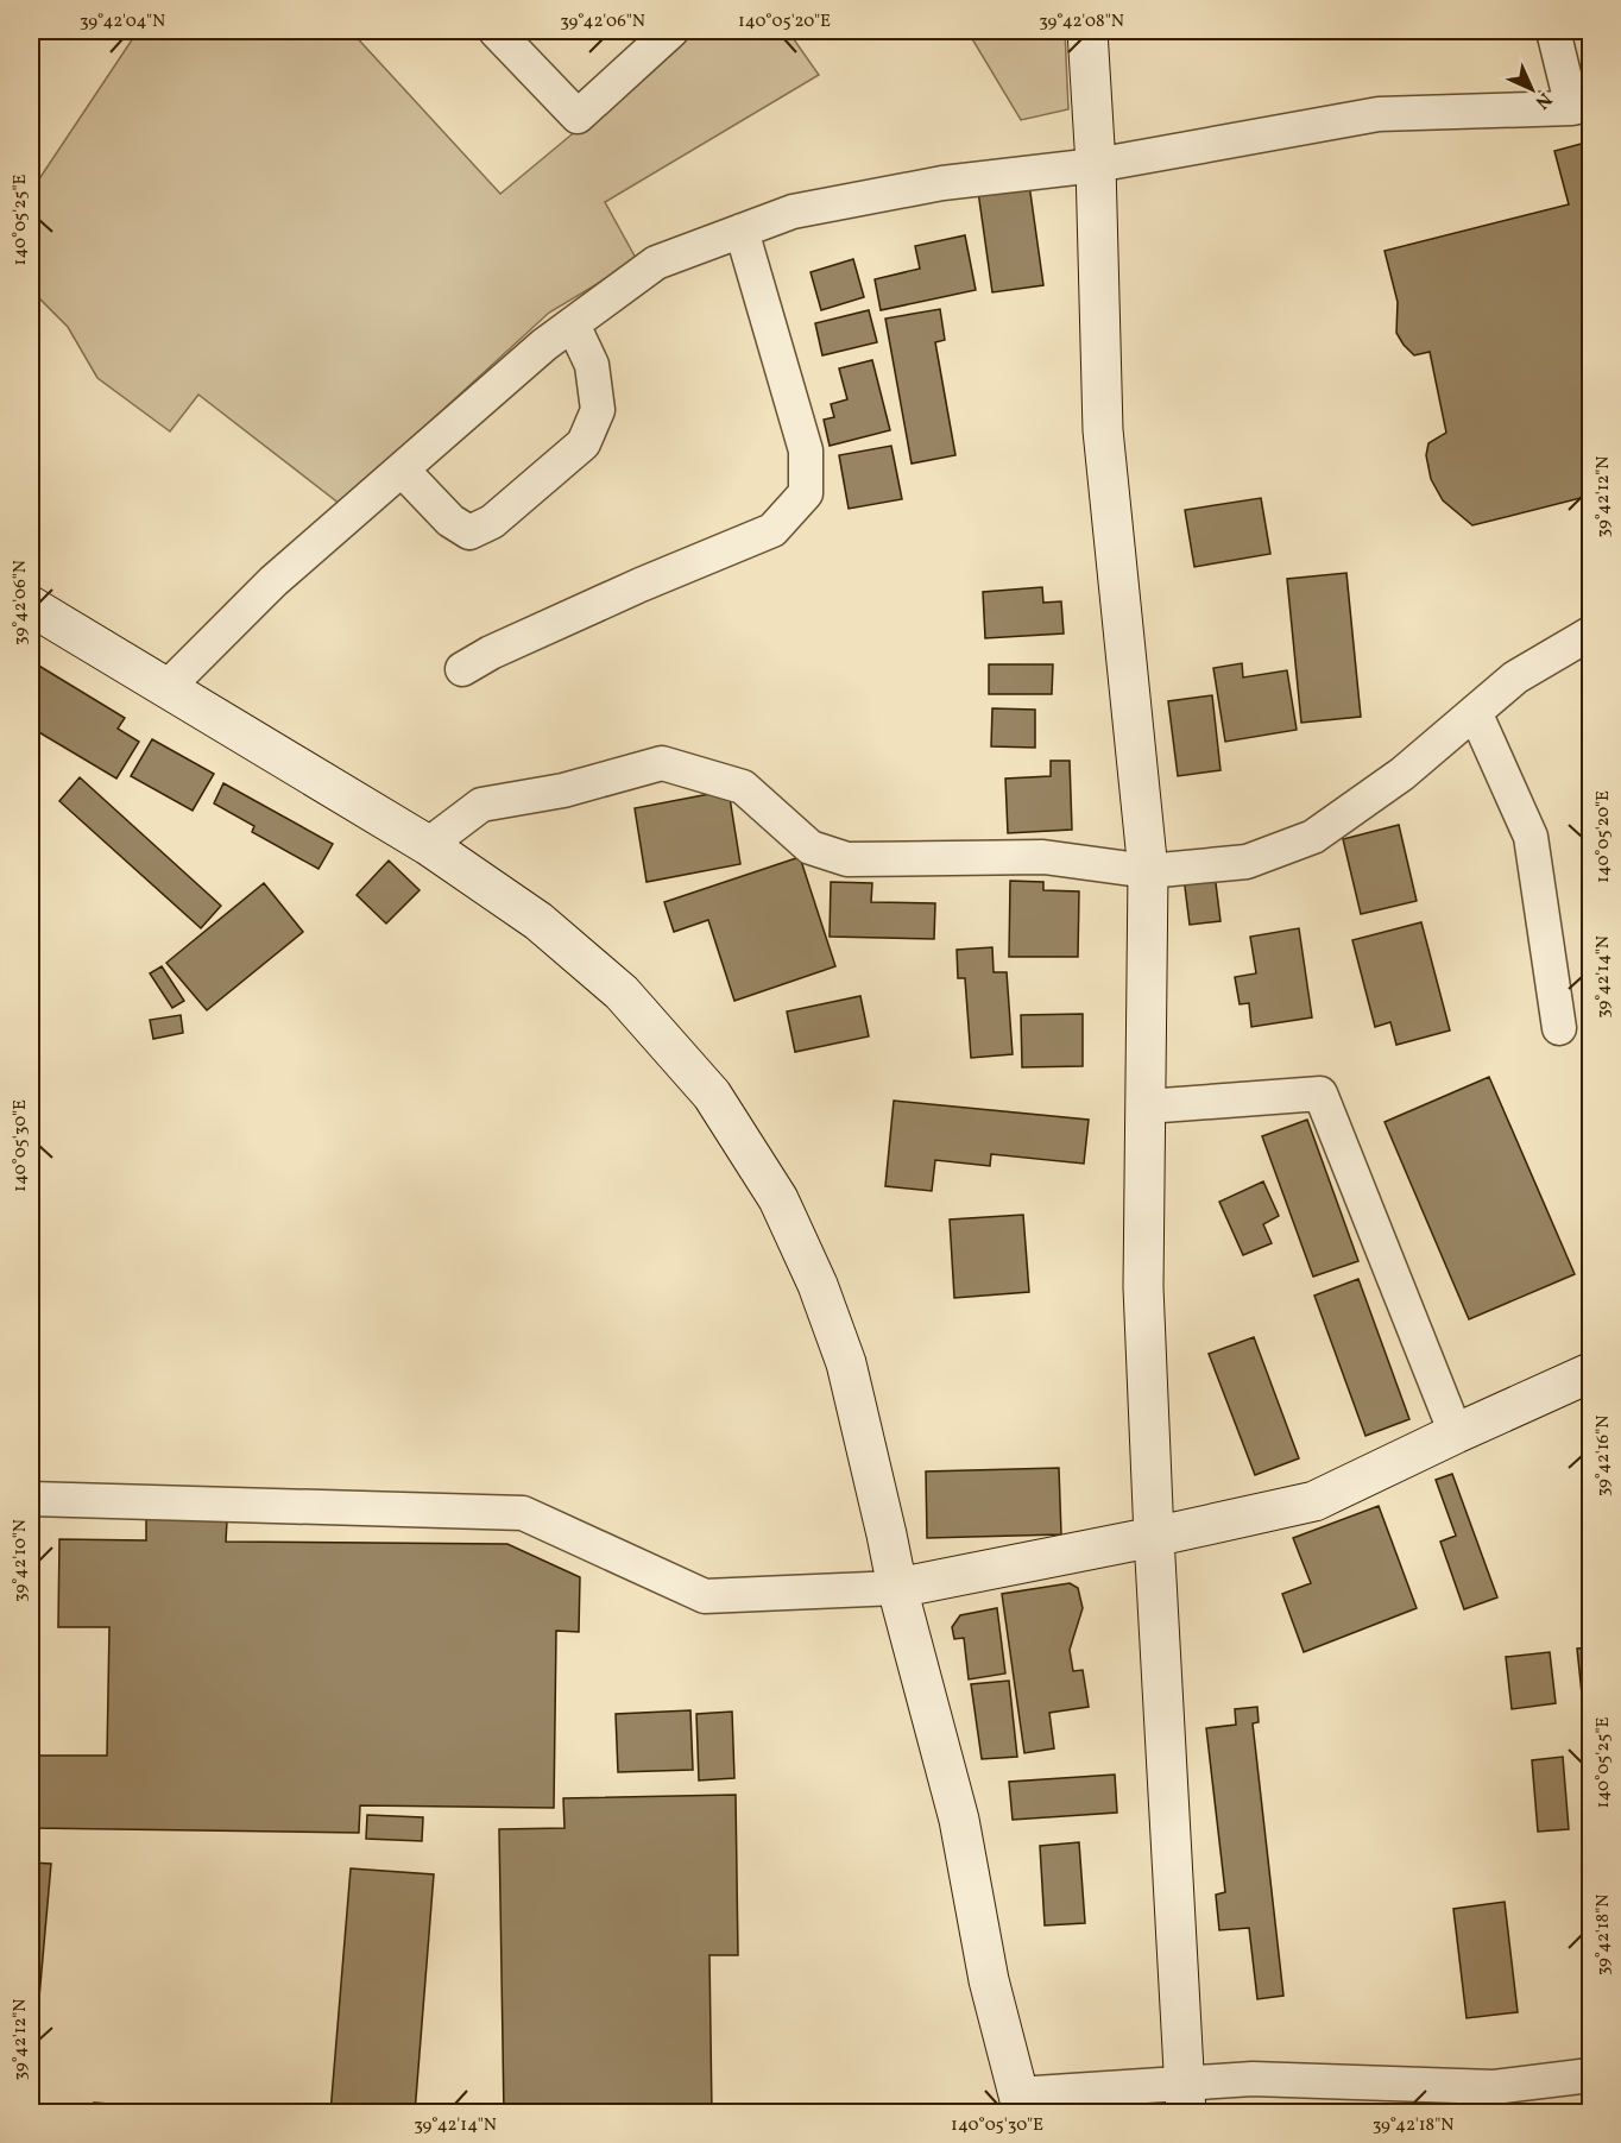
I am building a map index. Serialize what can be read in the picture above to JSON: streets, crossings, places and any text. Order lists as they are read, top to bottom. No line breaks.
{"north":"bottom right","coordinates":["39°42'04\"N","39°42'06\"N","140°05'20\"E","39°42'08\"N","140°05'25\"E","39°42'12\"N","39°42'14\"N","140°05'30\"E","39°42'16\"N","39°42'10\"N","39°42'18\"N"]}
